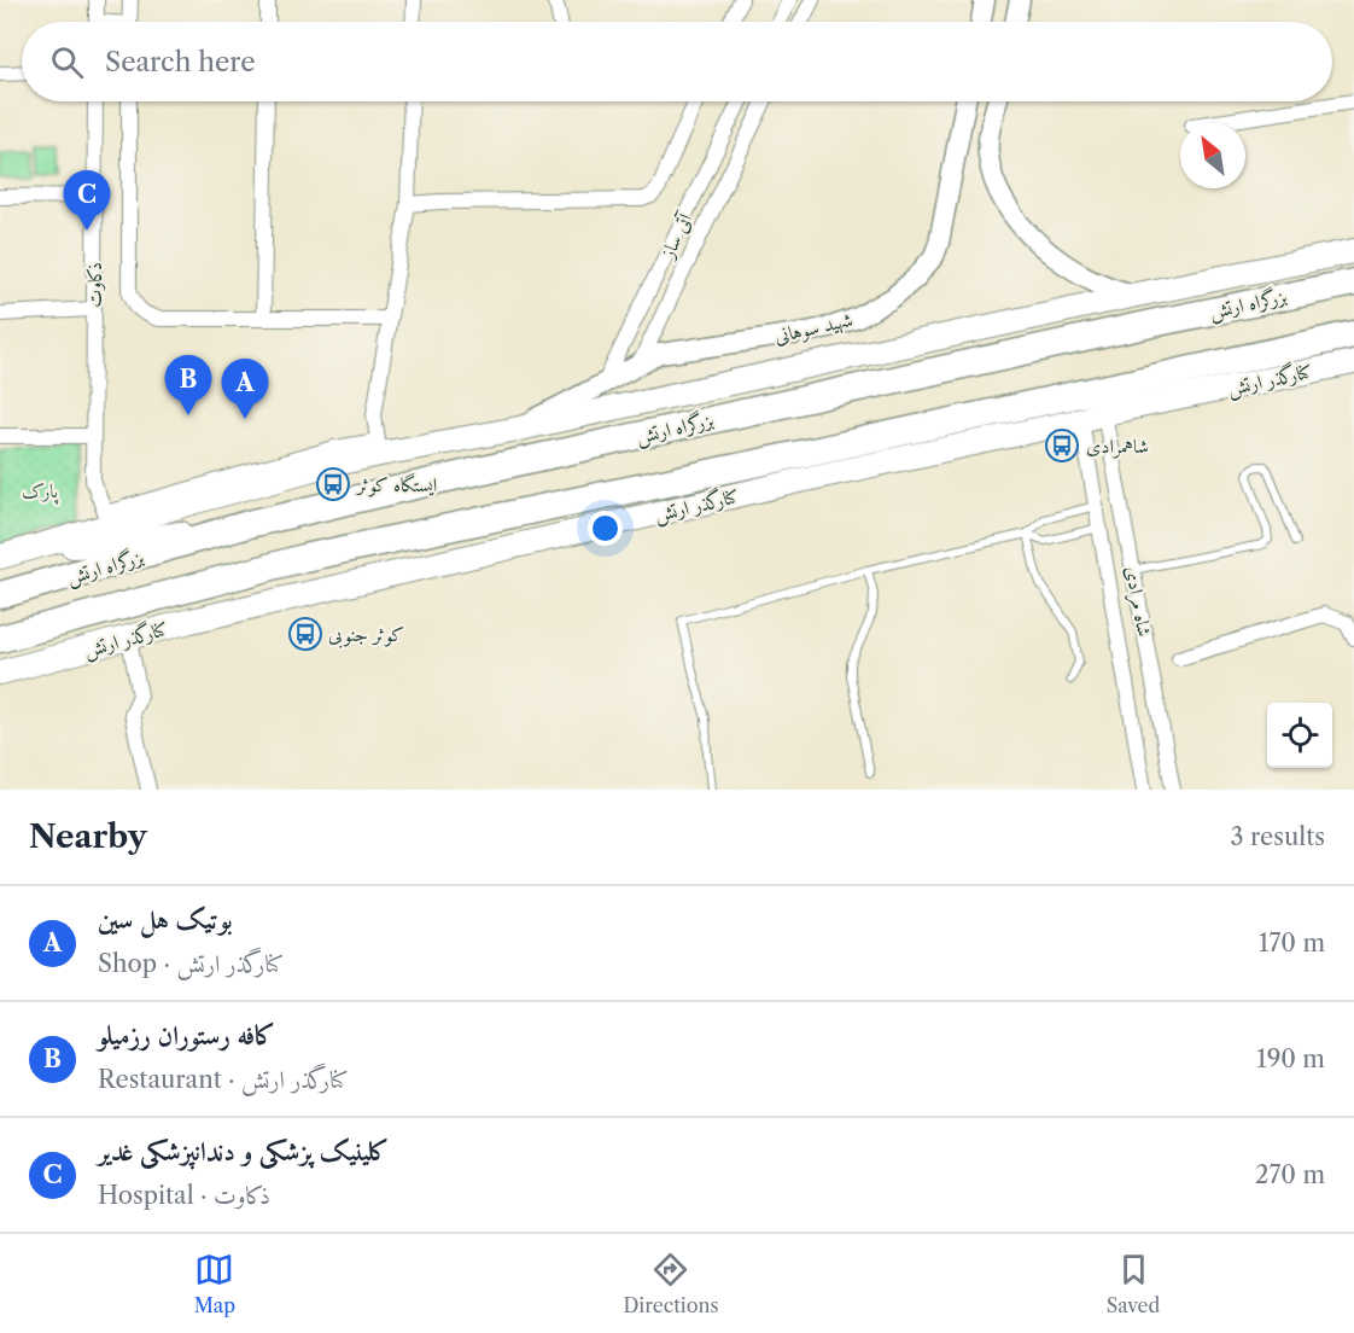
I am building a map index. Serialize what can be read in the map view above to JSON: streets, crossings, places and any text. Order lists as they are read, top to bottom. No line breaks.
{"streets":{"highway":["بزرگراه ارتش"],"main road":["شهید سوهانی","کنارگذر ارتش"],"street":["آتی ساز","ذکاوت","شاه مرادی"]},"crossings":[["آتی ساز","شهید سوهانی"],["کنارگذر ارتش","شاه مرادی"]],"parks":["پارک"],"places":{"bus stop":["شاهمرادی","ایستگاه کوثر","کوثر جنوبی"]},"north":"top left","page":{"search":"Search here","pins":["C","B","A"],"heading":["Nearby","3 results"],"list":[{"mark":"A","name":"بوتیک هل سین","note":"Shop · کنارگذر ارتش","value":"170 m"},{"mark":"B","name":"کافه رستوران رزمیلو","note":"Restaurant · کنارگذر ارتش","value":"190 m"},{"mark":"C","name":"کلینیک پزشکی و دندانپزشکی غدیر","note":"Hospital · ذکاوت","value":"270 m"}],"nav":["Map","Directions","Saved"]}}
